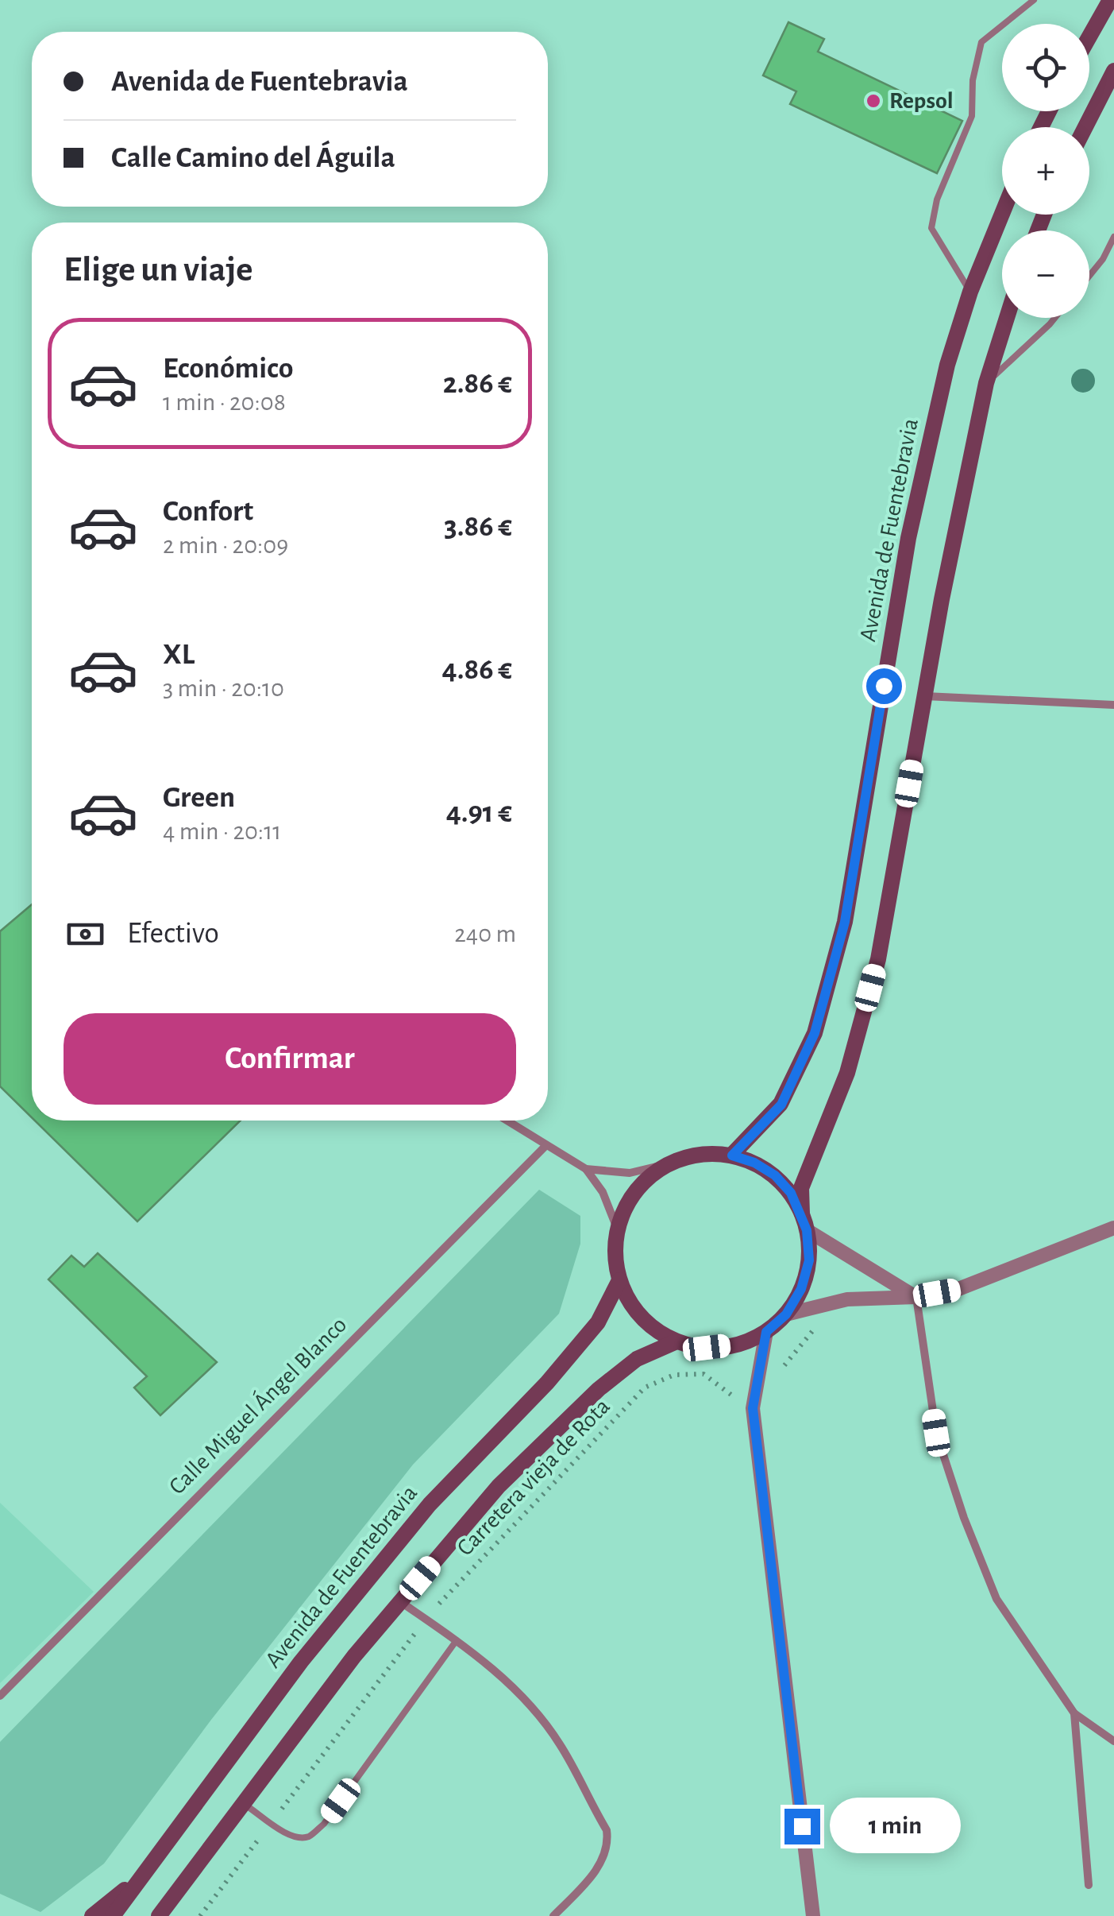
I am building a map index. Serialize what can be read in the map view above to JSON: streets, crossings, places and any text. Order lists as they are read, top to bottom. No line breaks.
{"streets":{"main road":["Avenida de Fuentebravia"],"street":["Calle Miguel Ángel Blanco"],"path":["Carretera vieja de Rota"]},"places":["Repsol"],"page":{"map_buttons":["+","−"],"banner":["Avenida de Fuentebravia","Calle Camino del Águila"],"heading":"Elige un viaje","list":[{"name":"Económico","note":"1 min · 20:08","value":"2.86 €"},{"name":"Confort","note":"2 min · 20:09","value":"3.86 €"},{"name":"XL","note":"3 min · 20:10","value":"4.86 €"},{"name":"Green","note":"4 min · 20:11","value":"4.91 €"}],"pay":["Efectivo","240 m"],"buttons":"Confirmar","bubble":"1 min"}}
